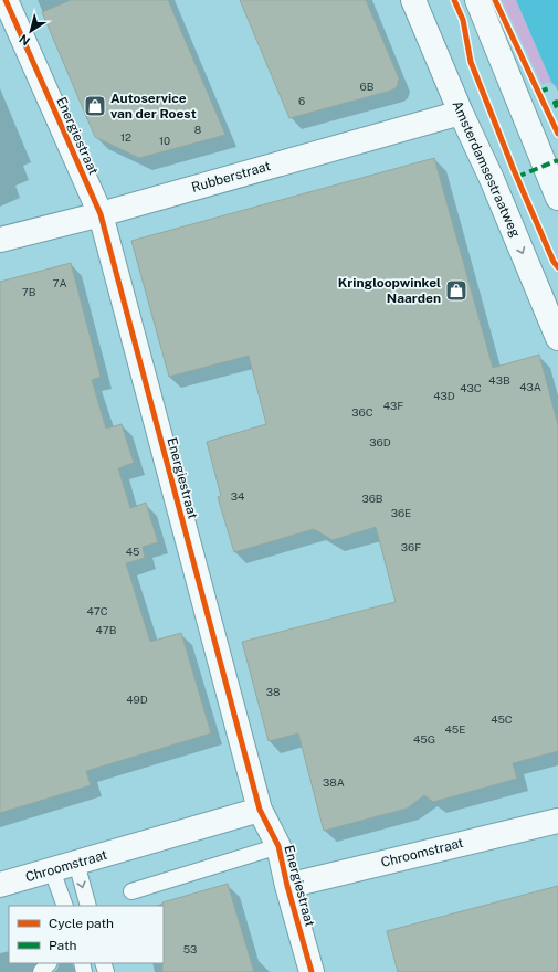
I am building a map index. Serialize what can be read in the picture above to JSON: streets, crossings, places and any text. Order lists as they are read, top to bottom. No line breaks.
{"streets":{"street":["Energiestraat","Amsterdamsestraatweg","Rubberstraat","Chroomstraat"]},"crossings":[["Energiestraat","Rubberstraat"],["Energiestraat","Chroomstraat"],["Amsterdamsestraatweg","Rubberstraat"]],"places":{"shop":["Autoservice van der Roest","Kringloopwinkel Naarden"]},"house_numbers":["6B","6","8","12","10","7A","7B","43B","43A","43C","43D","43F","36C","36D","34","36B","36E","36F","45","47C","47B","38","49D","45C","45E","45G","38A","53"],"legend":["Cycle path","Path"],"north":"bottom left"}
